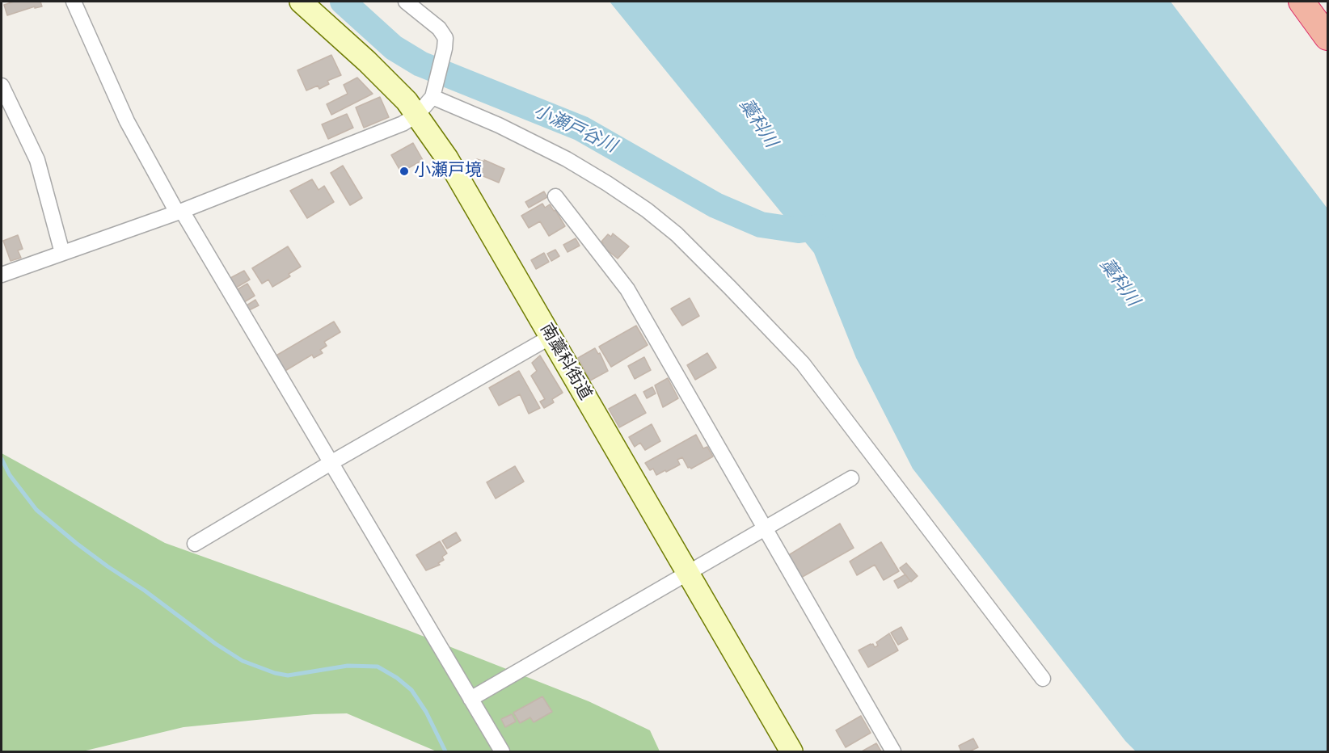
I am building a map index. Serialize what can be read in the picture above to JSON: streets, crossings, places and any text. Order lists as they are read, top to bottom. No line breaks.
{"streets":{"main road":["南藁科街道"]},"water":["藁科川","小瀬戸谷川"],"places":["小瀬戸境"]}
